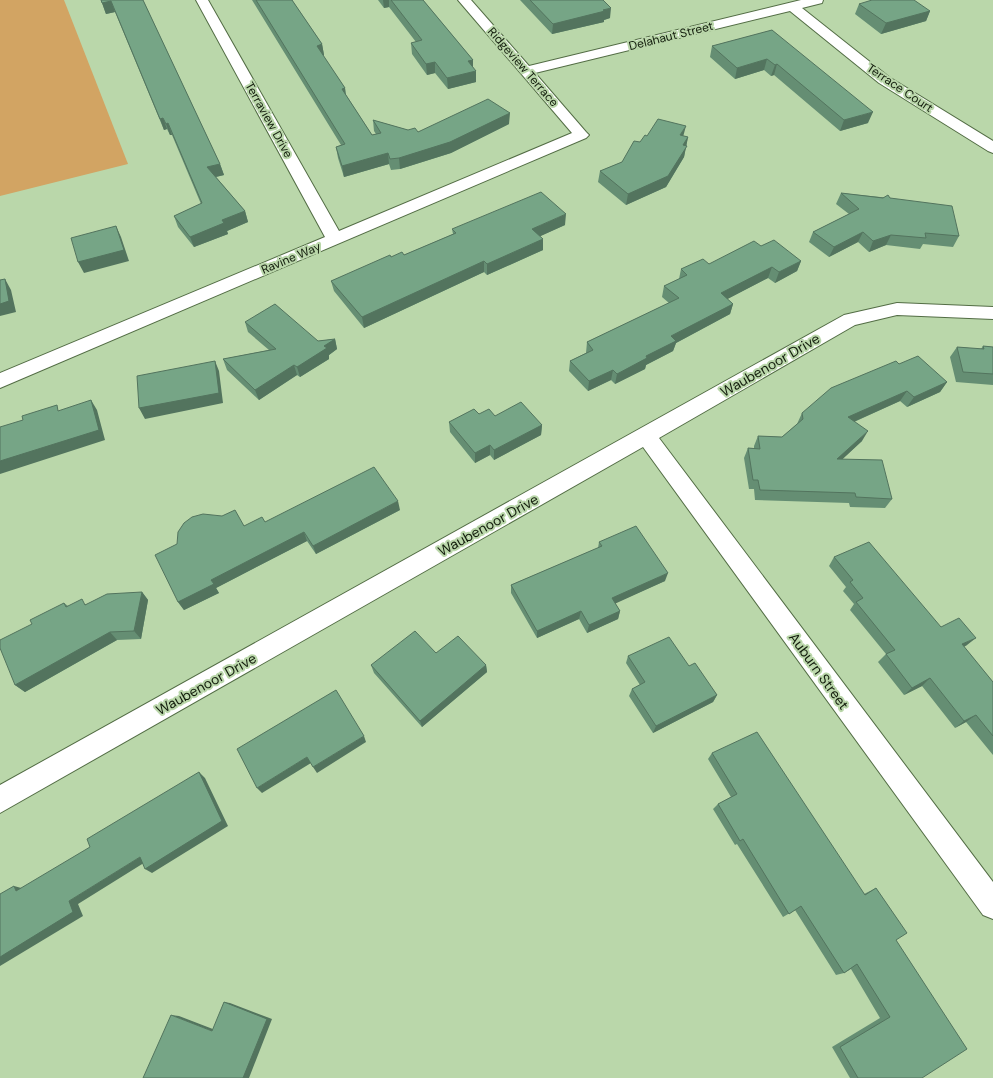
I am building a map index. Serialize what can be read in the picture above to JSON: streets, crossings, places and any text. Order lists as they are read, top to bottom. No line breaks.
{"streets":{"street":["Delahaut Street","Ridgeview Terrace","Terrace Court","Terraview Drive","Ravine Way","Waubenoor Drive","Auburn Street"]},"crossings":[["Delahaut Street","Ridgeview Terrace"],["Delahaut Street","Terrace Court"],["Ridgeview Terrace","Ravine Way"],["Terraview Drive","Ravine Way"],["Waubenoor Drive","Auburn Street"]]}
